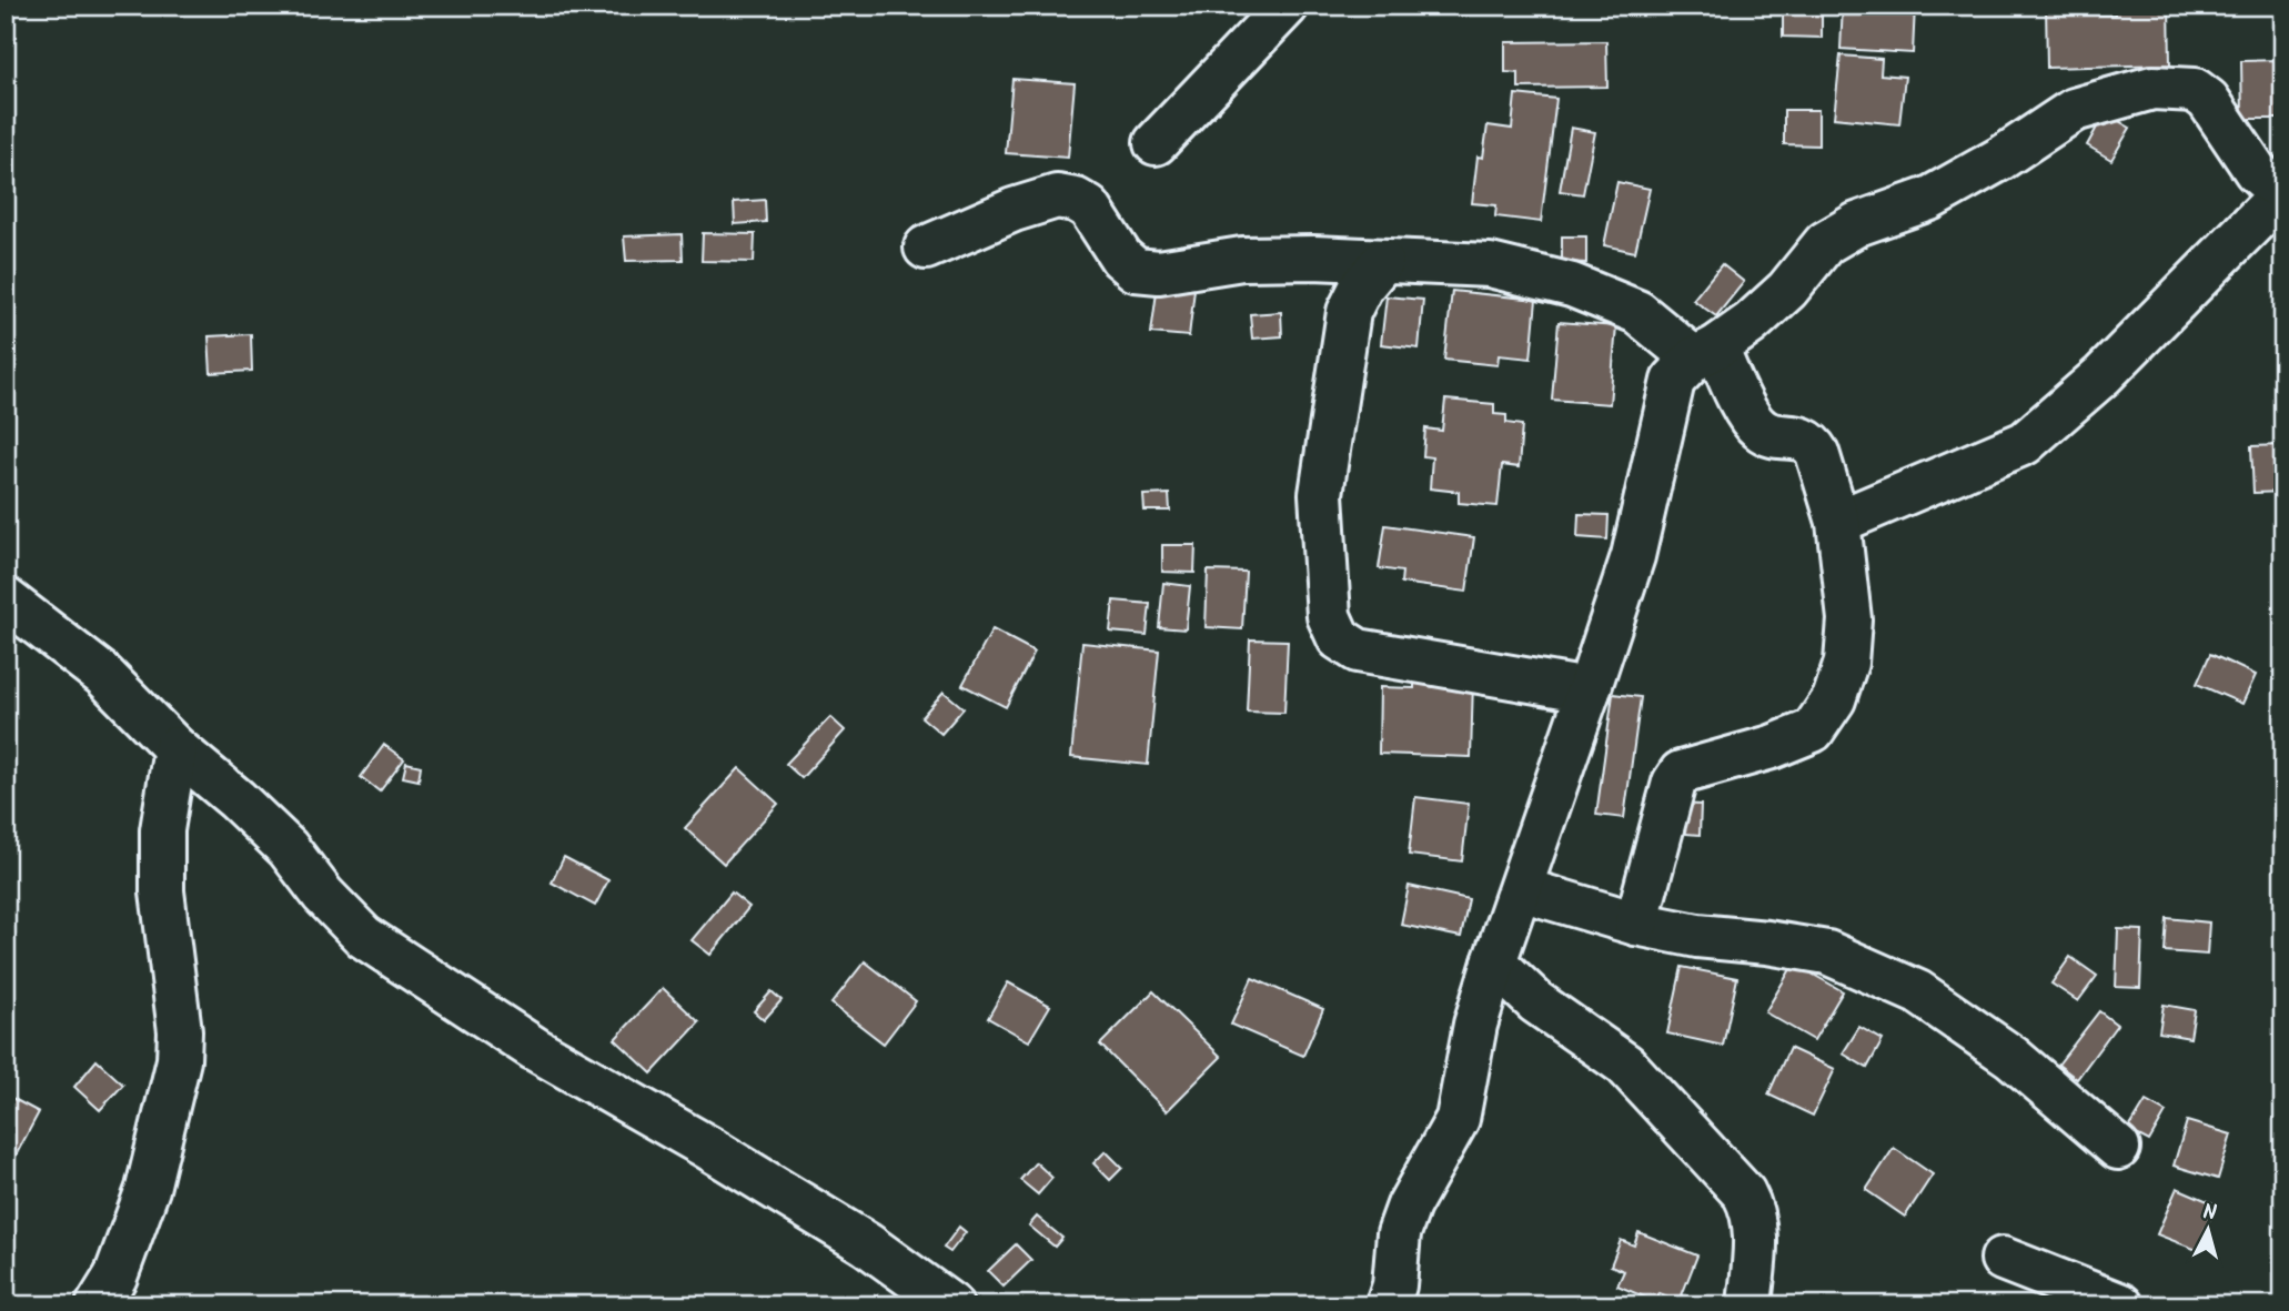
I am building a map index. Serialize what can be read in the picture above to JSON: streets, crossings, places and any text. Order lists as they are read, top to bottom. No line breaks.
{"north":"top"}
